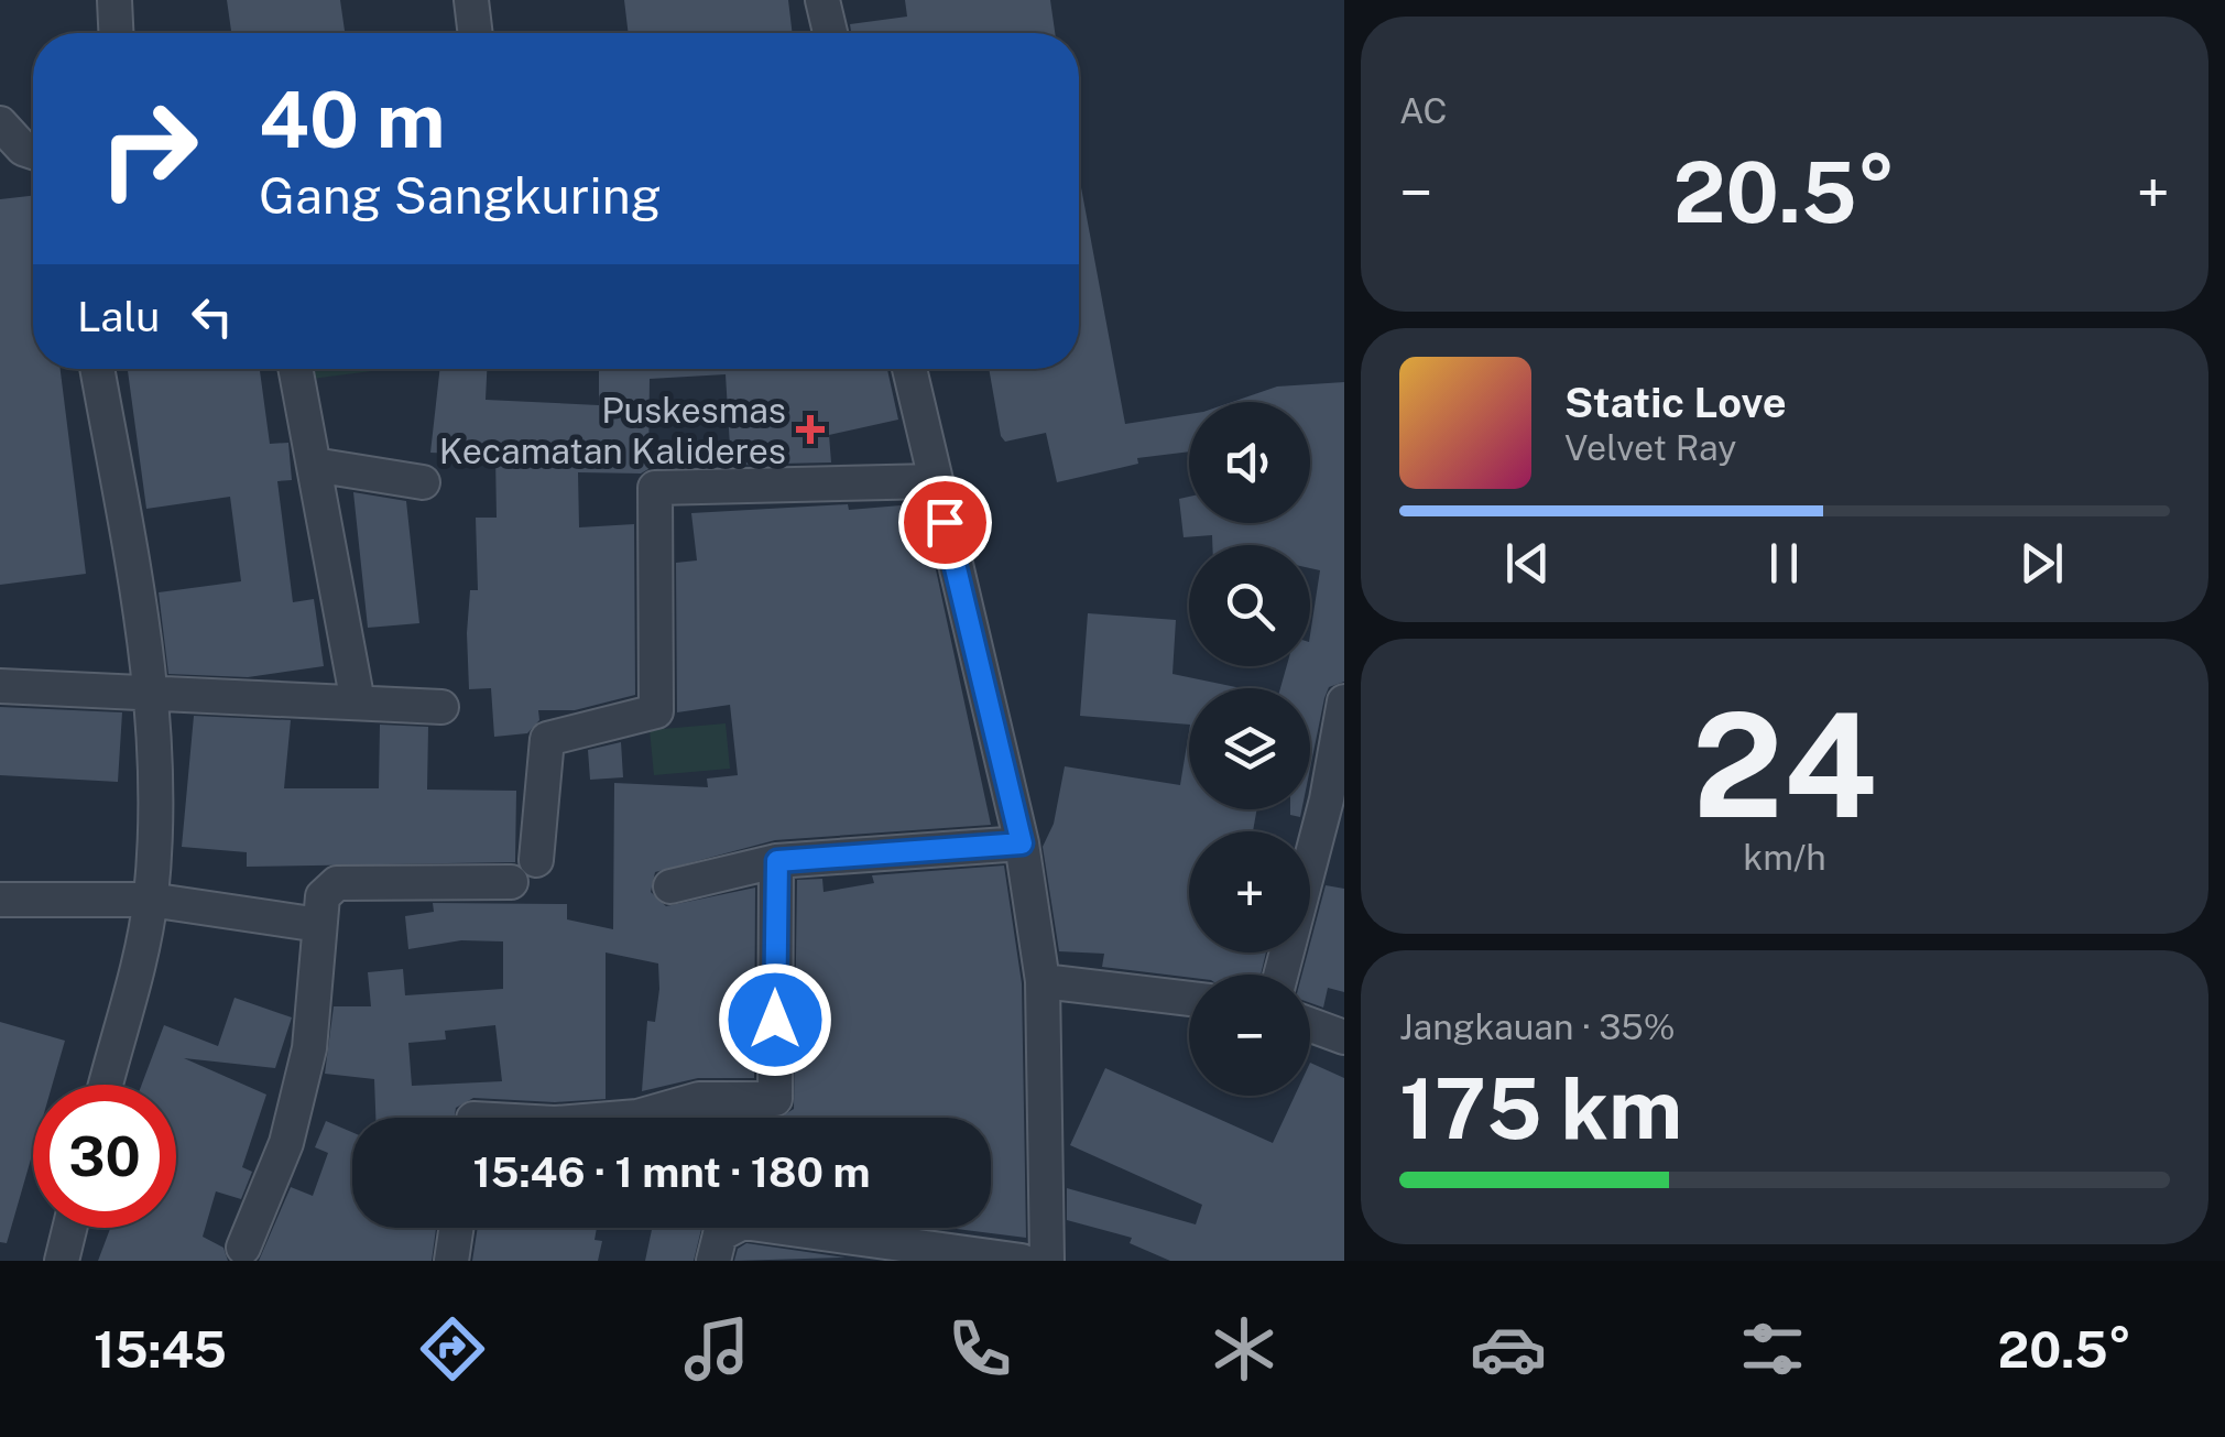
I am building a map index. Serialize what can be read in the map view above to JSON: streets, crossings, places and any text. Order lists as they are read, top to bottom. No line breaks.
{"places":{"health":["Puskesmas Kecamatan Kalideres"]},"page":{"tile":["AC",["24","km/h"],["Jangkauan · 35%","175 km"]],"turn":["40 m","Gang Sangkuring"],"heat":["−","20.5°","+"],"then":"Lalu","song":["Static Love","Velvet Ray"],"map_buttons":["+","−"],"limit":"30","trip":"15:46 · 1 mnt · 180 m","tabs":["15:45","20.5°"]}}
